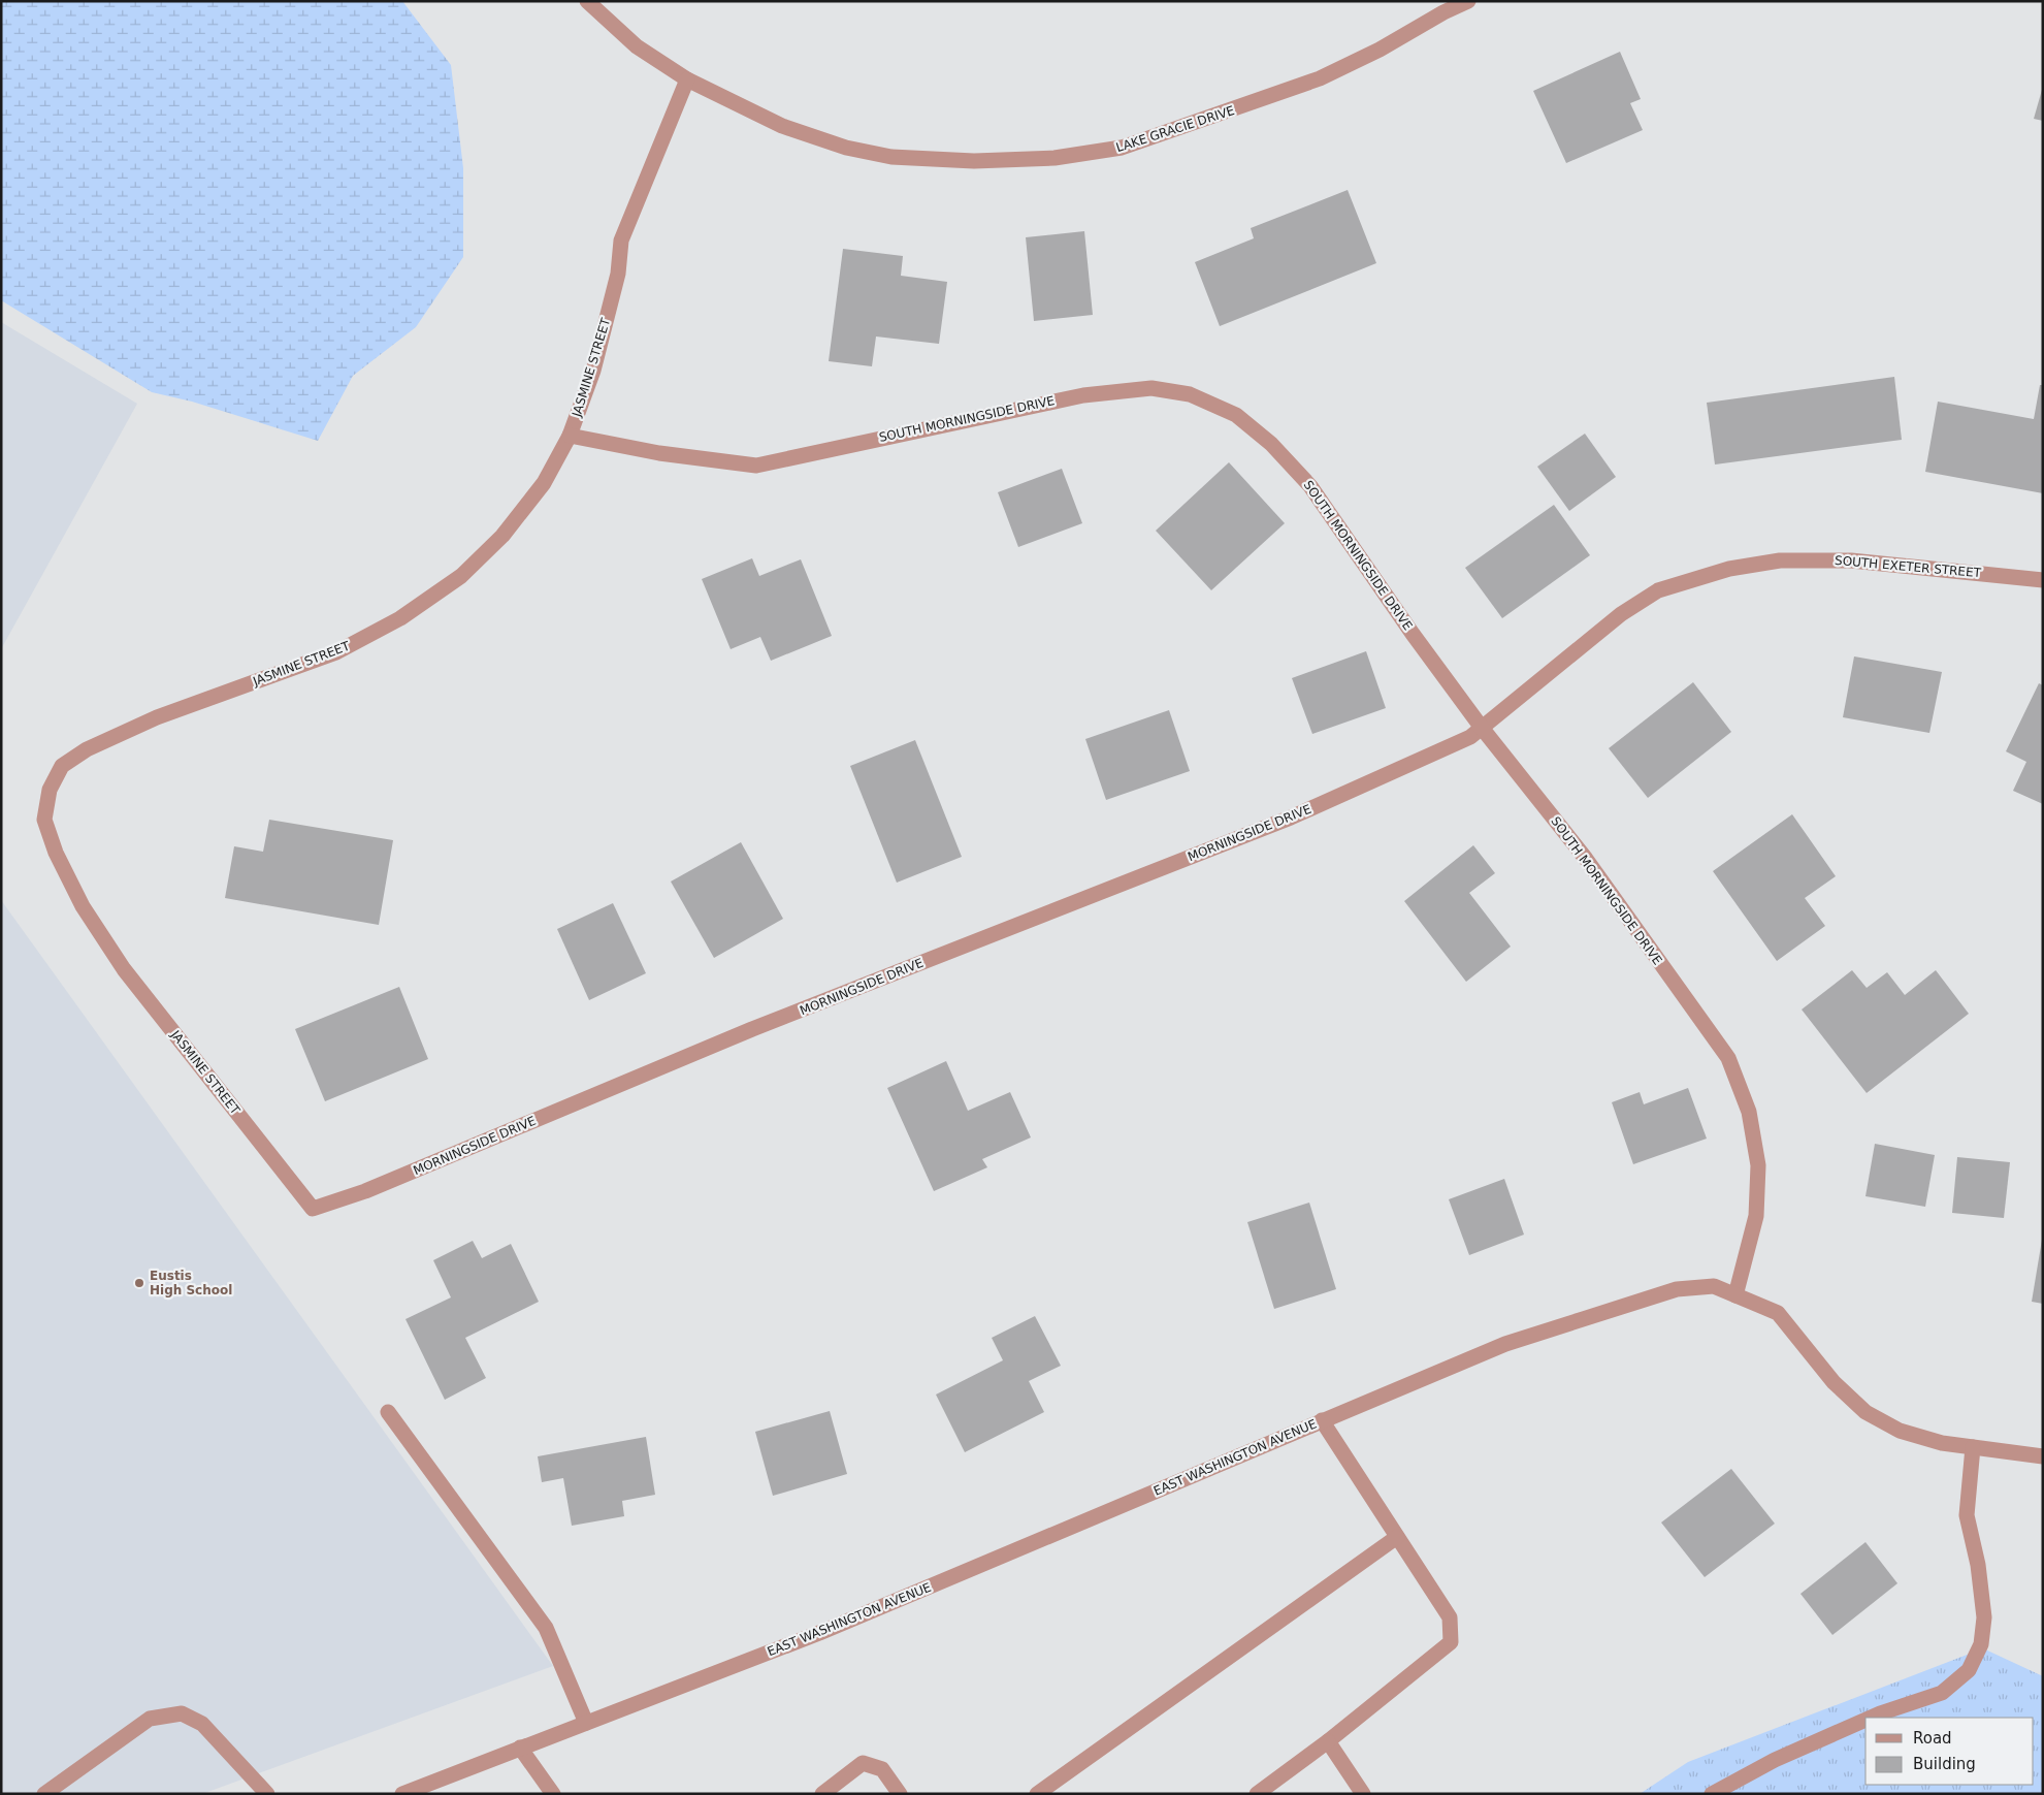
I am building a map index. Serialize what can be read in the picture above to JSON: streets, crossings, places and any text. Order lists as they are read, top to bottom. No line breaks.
{"streets":{"street":["LAKE GRACIE DRIVE","JASMINE STREET","SOUTH MORNINGSIDE DRIVE","SOUTH EXETER STREET","MORNINGSIDE DRIVE","EAST WASHINGTON AVENUE"]},"crossings":[["LAKE GRACIE DRIVE","JASMINE STREET"],["JASMINE STREET","SOUTH MORNINGSIDE DRIVE"],["JASMINE STREET","MORNINGSIDE DRIVE"],["SOUTH MORNINGSIDE DRIVE","SOUTH EXETER STREET"],["SOUTH MORNINGSIDE DRIVE","MORNINGSIDE DRIVE"],["SOUTH MORNINGSIDE DRIVE","EAST WASHINGTON AVENUE"],["SOUTH EXETER STREET","MORNINGSIDE DRIVE"]],"places":["Eustis High School"],"legend":["Road","Building"]}
